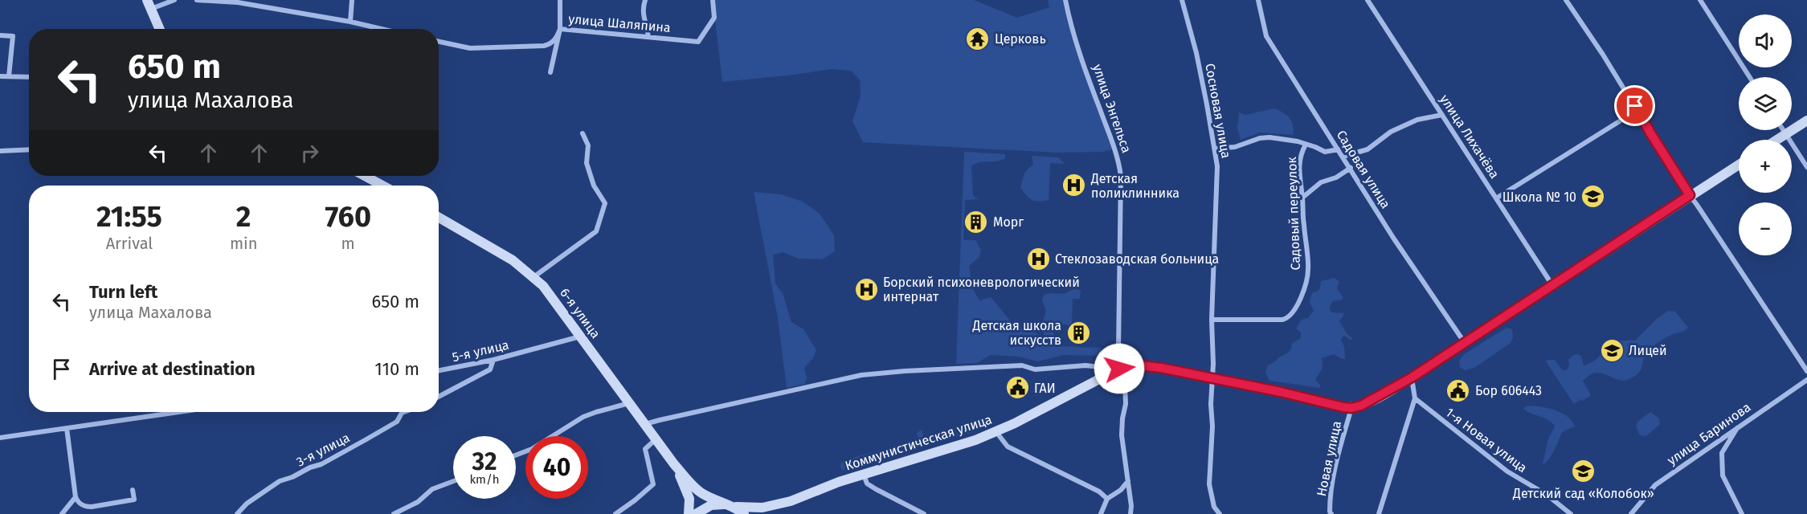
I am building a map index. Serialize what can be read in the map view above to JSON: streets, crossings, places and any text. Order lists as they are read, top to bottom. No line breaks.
{"streets":{"street":["улица Шаляпина","улица Энгельса","Сосновая улица","улица Лихачёва","Садовая улица","Садовый переулок","6-я улица","5-я улица","улица Баринова","1-я Новая улица","Коммунистическая улица","3-я улица","Новая улица"]},"crossings":[["улица Энгельса","Коммунистическая улица"],["Сосновая улица","Садовый переулок"],["Сосновая улица","Коммунистическая улица"],["6-я улица","5-я улица"],["Коммунистическая улица","Новая улица"]],"places":{"temple":["Церковь"],"hospital":["Детская поликлинника","Стеклозаводская больница","Борский психоневрологический интернат"],"school or university":["Школа № 10","Лицей","Детский сад «Колобок»"],"building":["Морг","Детская школа искусств"],"public building":["ГАИ","Бор 606443"]},"page":{"map_buttons":["+","−"],"turn":["650 m","улица Махалова"],"eta":["21:55","Arrival","2","min","760","m"],"list":[{"name":"Turn left","note":"улица Махалова","value":"650 m"},{"name":"Arrive at destination","value":"110 m"}],"speed":"32 km/h","limit":"40"}}
